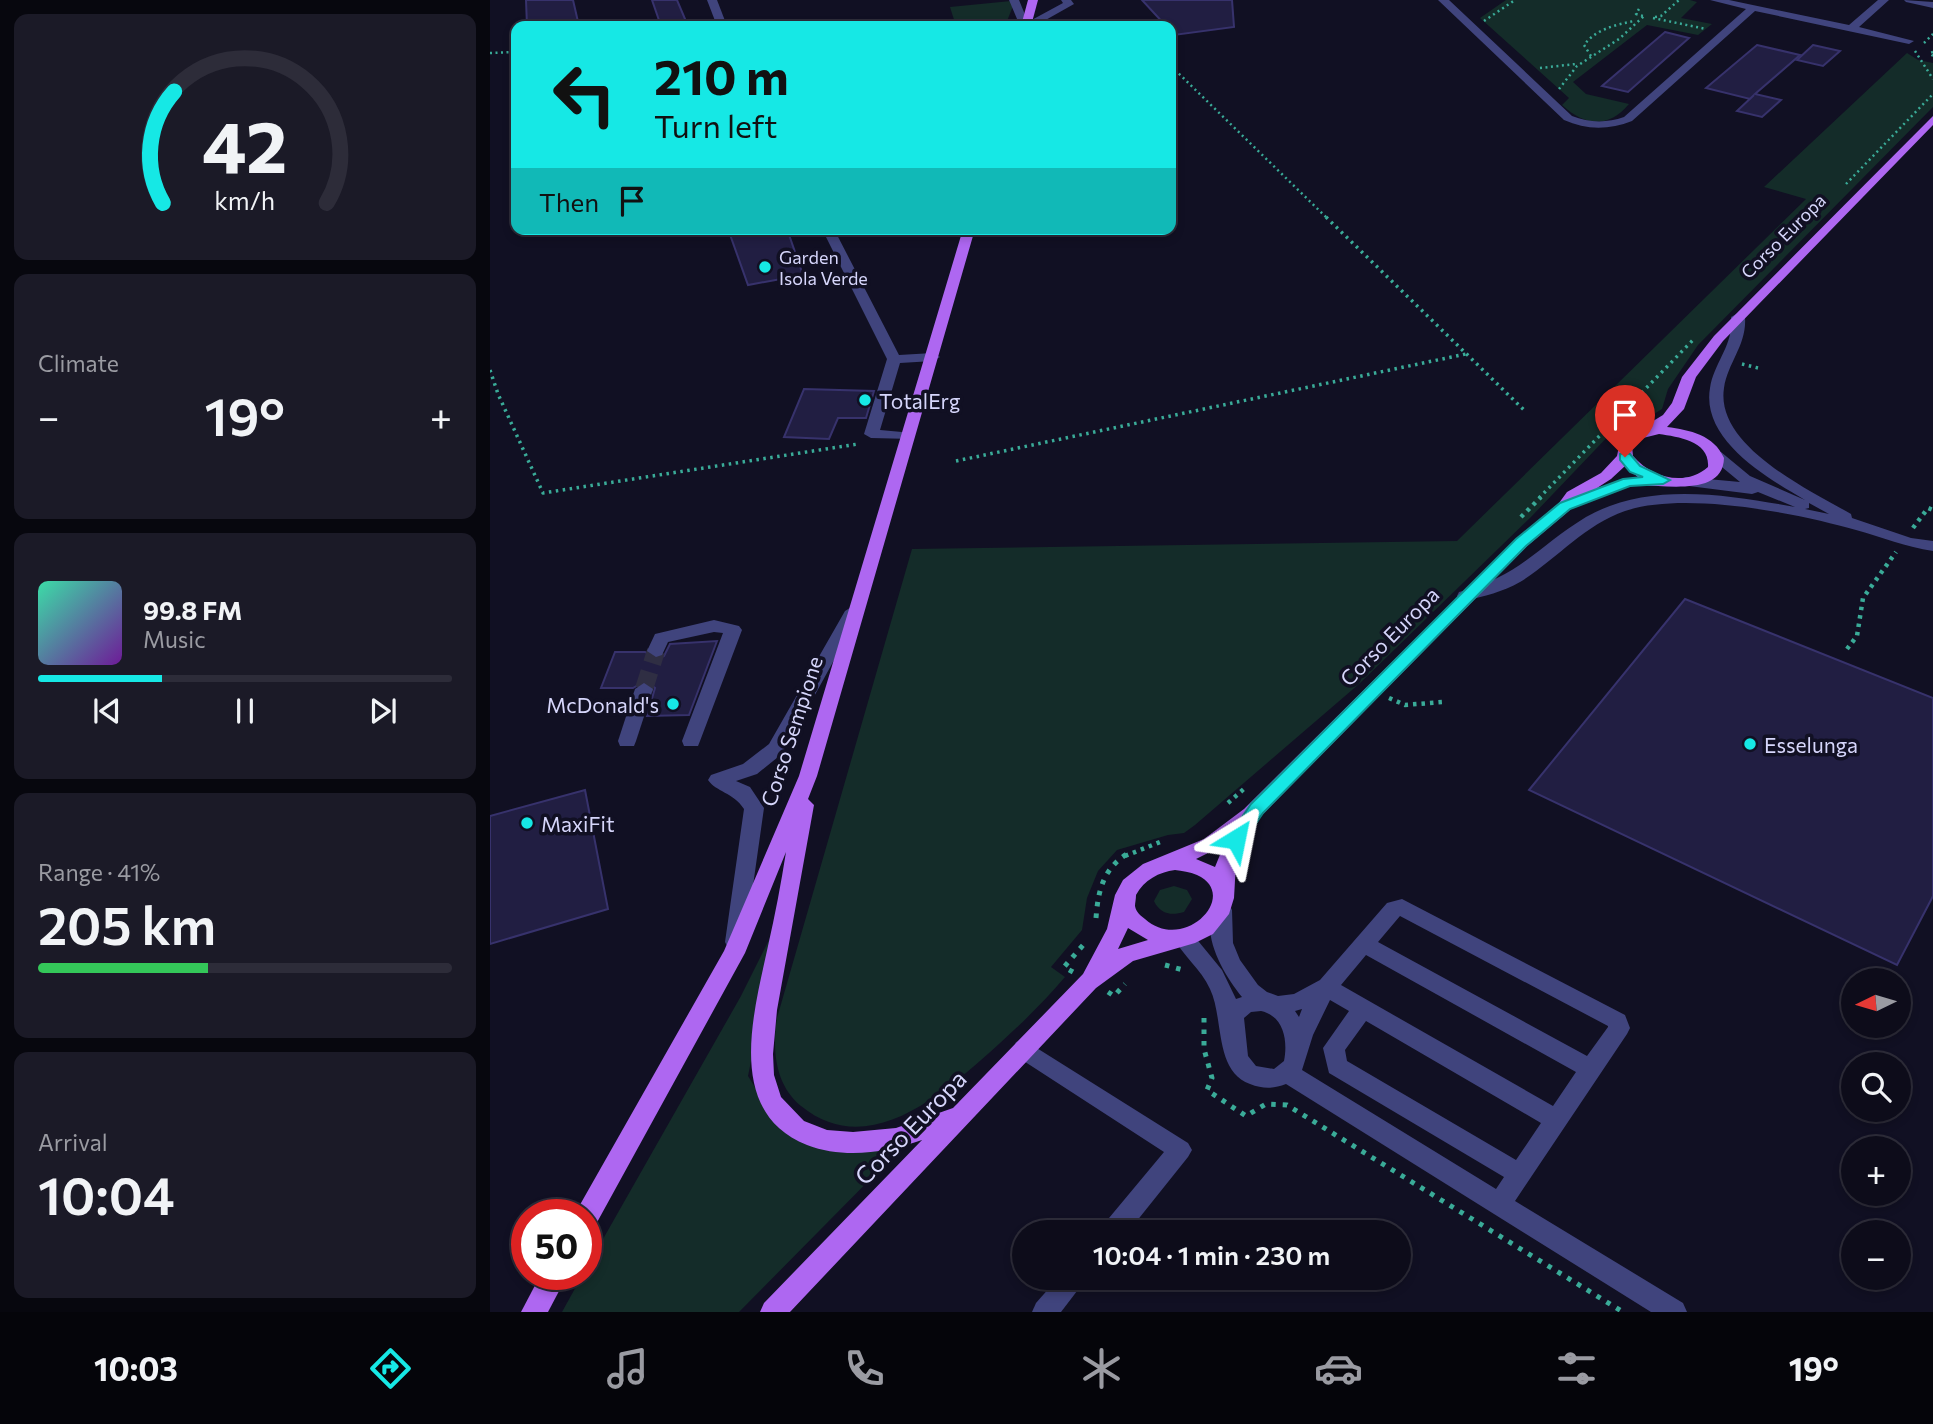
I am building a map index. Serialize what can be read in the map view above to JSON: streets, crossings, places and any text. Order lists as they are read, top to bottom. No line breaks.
{"streets":{"main road":["Corso Europa","Corso Sempione"]},"places":["Garden Isola Verde","TotalErg","McDonald's","Esselunga","MaxiFit"],"north":"left","page":{"turn":["210 m","Turn left"],"then":"Then","tile":["Climate",["Range · 41%","205 km"],["Arrival","10:04"]],"heat":["−","19°","+"],"song":["99.8 FM","Music"],"map_buttons":["+","−"],"limit":"50","trip":"10:04 · 1 min · 230 m","tabs":["10:03","19°"],"gauge":["42","km/h"]}}
